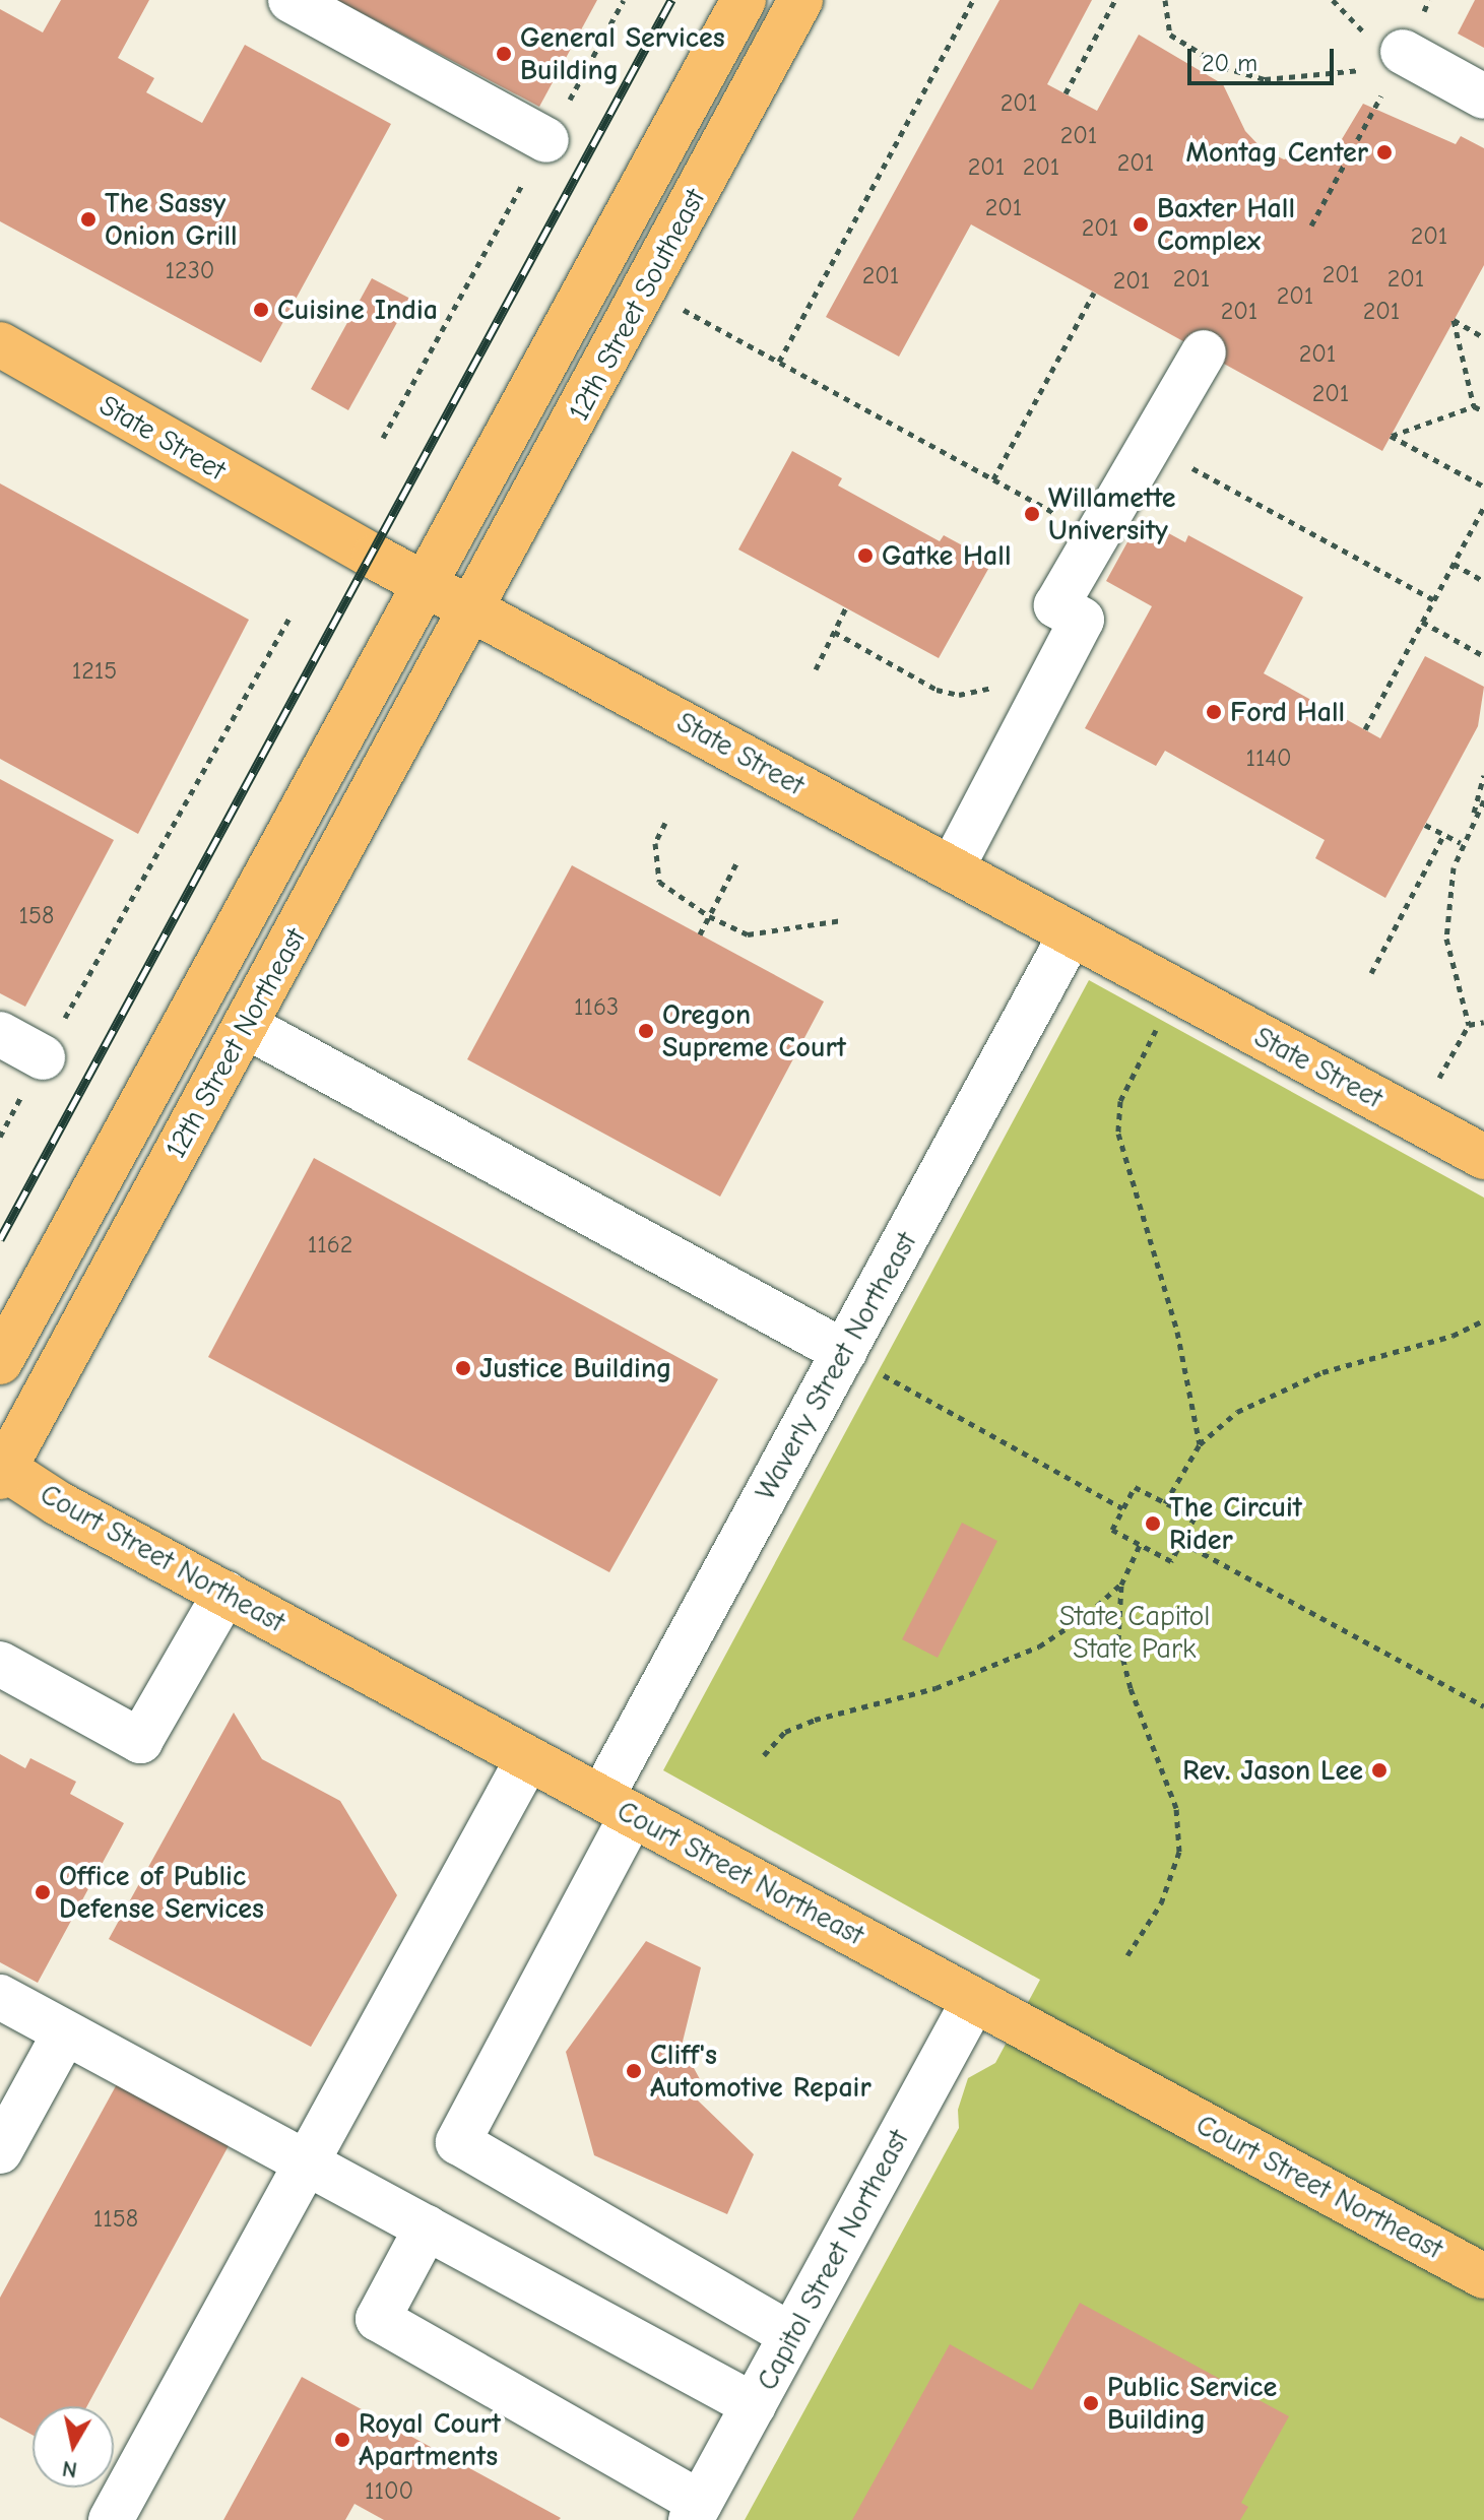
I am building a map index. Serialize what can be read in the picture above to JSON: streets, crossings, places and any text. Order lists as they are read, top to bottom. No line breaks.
{"streets":{"main road":["12th Street Southeast","State Street","12th Street Northeast","Court Street Northeast"],"street":["Waverly Street Northeast","Capitol Street Northeast"]},"crossings":[["12th Street Southeast","State Street"],["12th Street Southeast","12th Street Northeast"],["State Street","12th Street Northeast"],["State Street","Waverly Street Northeast"],["12th Street Northeast","Court Street Northeast"],["Waverly Street Northeast","Court Street Northeast"],["Waverly Street Northeast","Capitol Street Northeast"],["Court Street Northeast","Capitol Street Northeast"]],"parks":["State Capitol State Park"],"places":["General Services Building","Montag Center","The Sassy Onion Grill","Baxter Hall Complex","Cuisine India","Willamette University","Gatke Hall","Ford Hall","Oregon Supreme Court","Justice Building","The Circuit Rider","Rev. Jason Lee","Office of Public Defense Services","Cliff's Automotive Repair","Public Service Building","Royal Court Apartments"],"house_numbers":["201","201","201","201","201","201","201","201","1230","201","201","201","201","201","201","201","201","201","201","1215","1140","158","1163","1162","1158","1100"],"scale_bar":"20 m","north":"bottom"}
